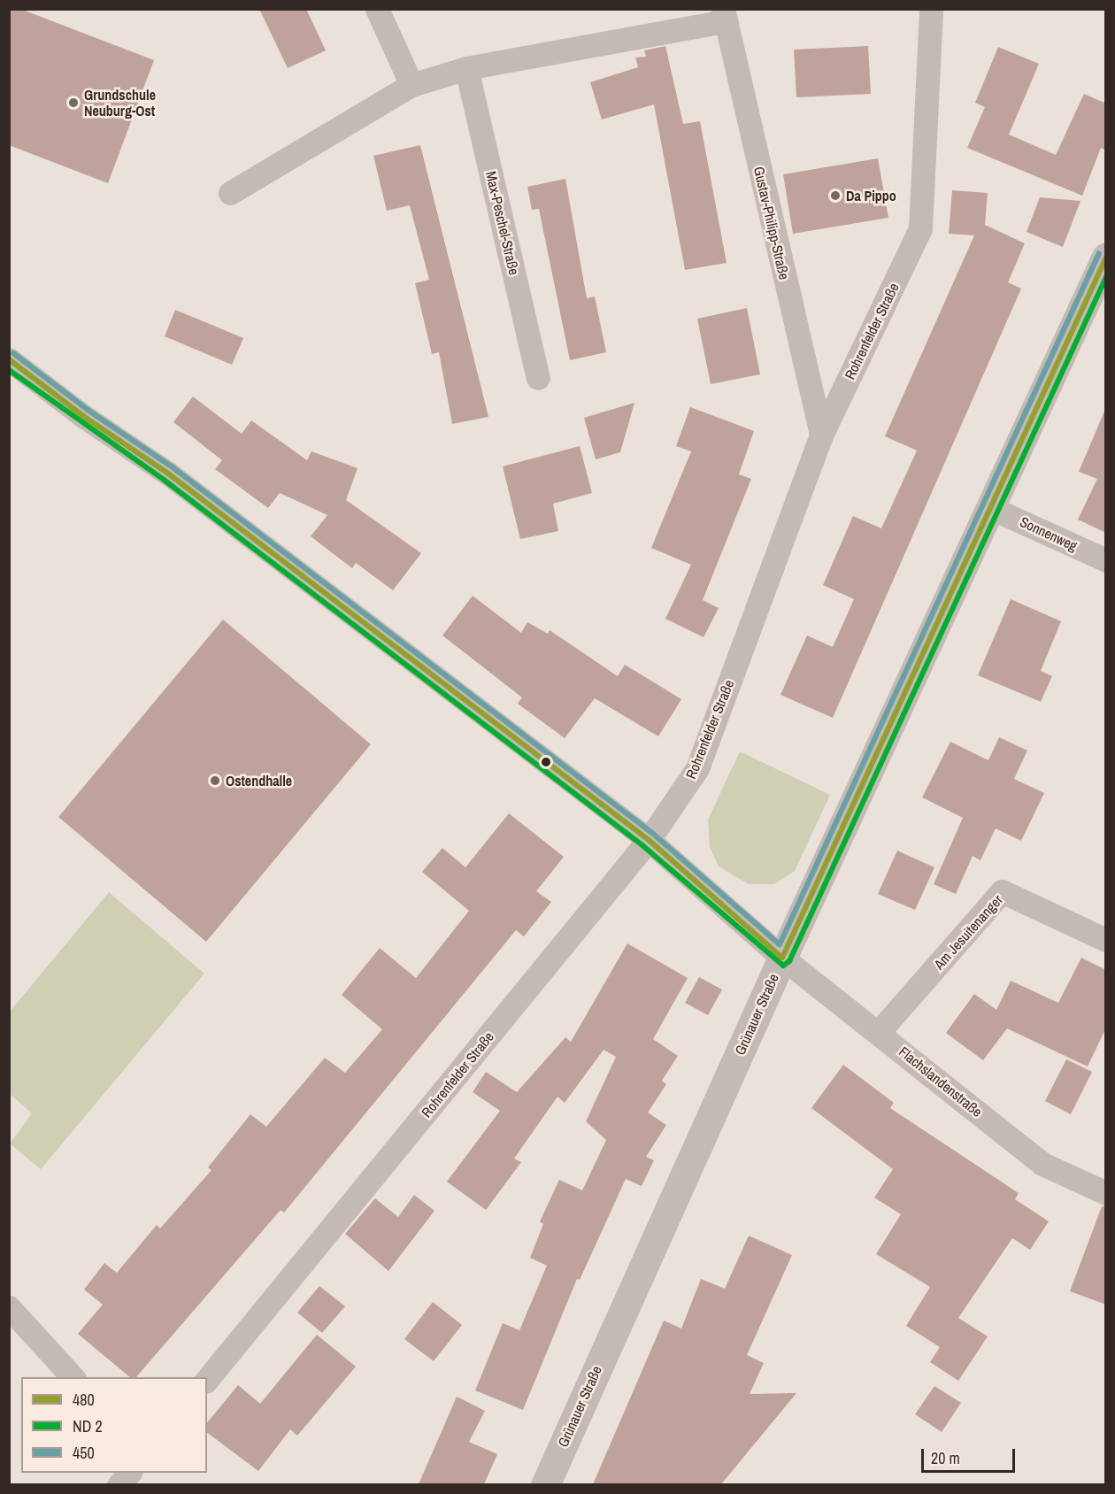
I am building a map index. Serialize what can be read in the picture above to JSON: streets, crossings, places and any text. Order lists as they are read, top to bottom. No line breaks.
{"streets":{"street":["Max-Peschel-Straße","Gustav-Philipp-Straße","Rohrenfelder Straße","Sonnenweg","Am Jesuitenanger","Grünauer Straße","Flachslandenstraße"]},"crossings":[["Gustav-Philipp-Straße","Rohrenfelder Straße"],["Rohrenfelder Straße","Flachslandenstraße"],["Sonnenweg","Grünauer Straße"],["Am Jesuitenanger","Flachslandenstraße"],["Grünauer Straße","Flachslandenstraße"]],"places":["Grundschule Neuburg-Ost","Da Pippo","Ostendhalle"],"lines":["transit line 450","transit line 480"],"legend":["480","ND 2","450"],"scale_bar":"20 m"}
